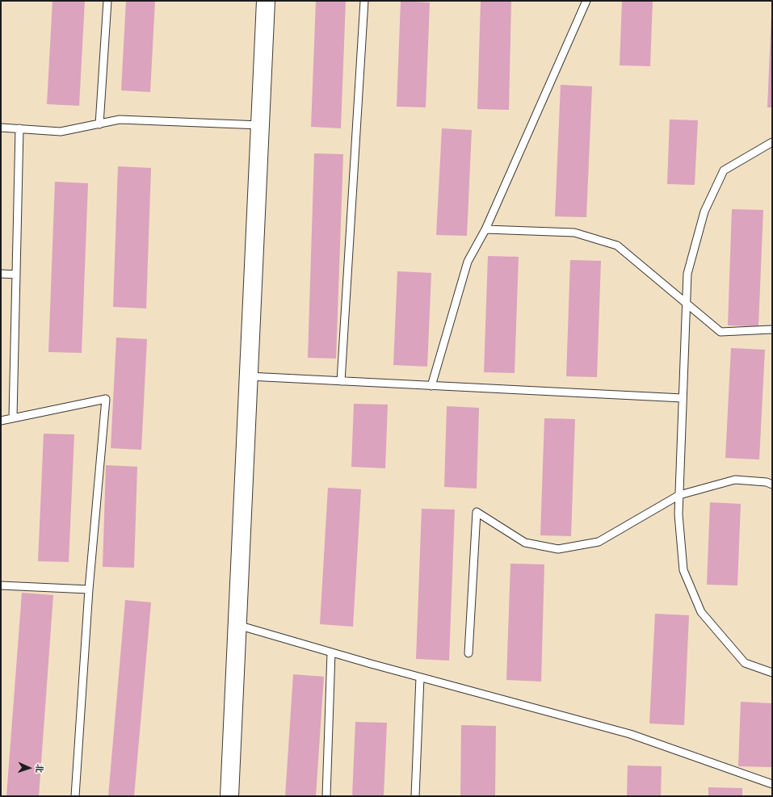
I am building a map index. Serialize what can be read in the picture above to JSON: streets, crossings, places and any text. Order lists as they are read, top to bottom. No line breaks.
{"north":"right"}
